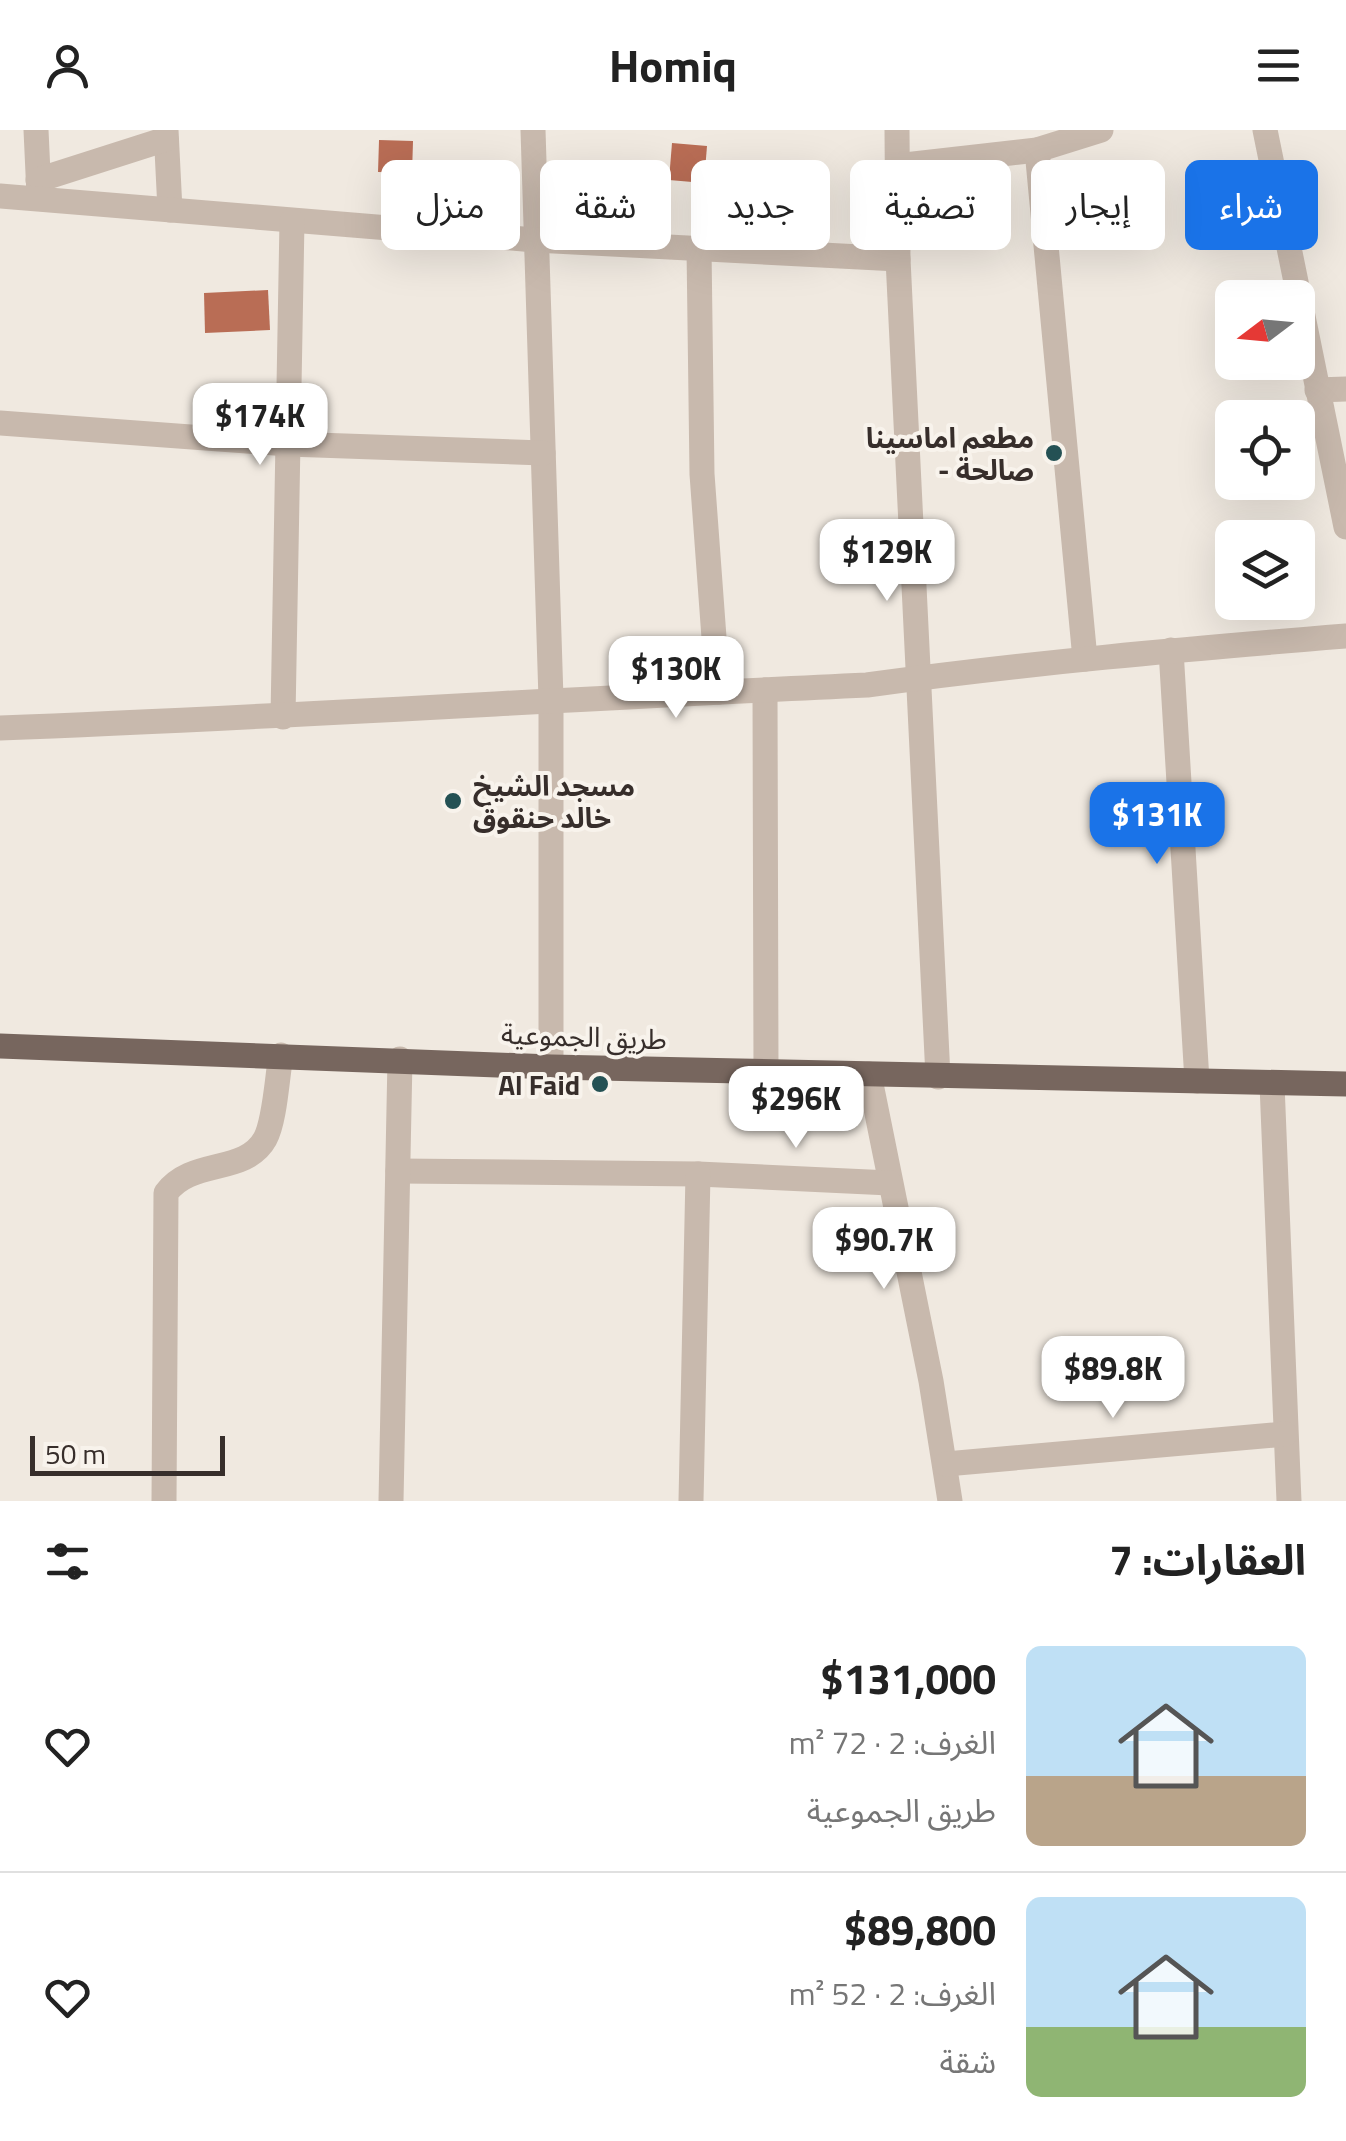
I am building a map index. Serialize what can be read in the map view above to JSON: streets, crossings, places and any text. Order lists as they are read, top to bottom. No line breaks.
{"streets":{"main road":["طريق الجموعية"]},"places":["مطعم اماسينا - صالحة","مسجد الشيخ خالد حنقوق","Al Faid"],"scale_bar":"50 m","north":"left","page":{"header":"Homiq","chip":["شراء","إيجار","تصفية","جديد","شقة","منزل"],"price":["$174K","$129K","$130K","$131K","$296K","$90.7K","$89.8K"],"scale":"50 m","heading":"العقارات: 7","list":[{"name":"$131,000","note":"الغرف: 2 · 72 m² · طريق الجموعية"},{"name":"$89,800","note":"الغرف: 2 · 52 m² · شقة"}]}}
